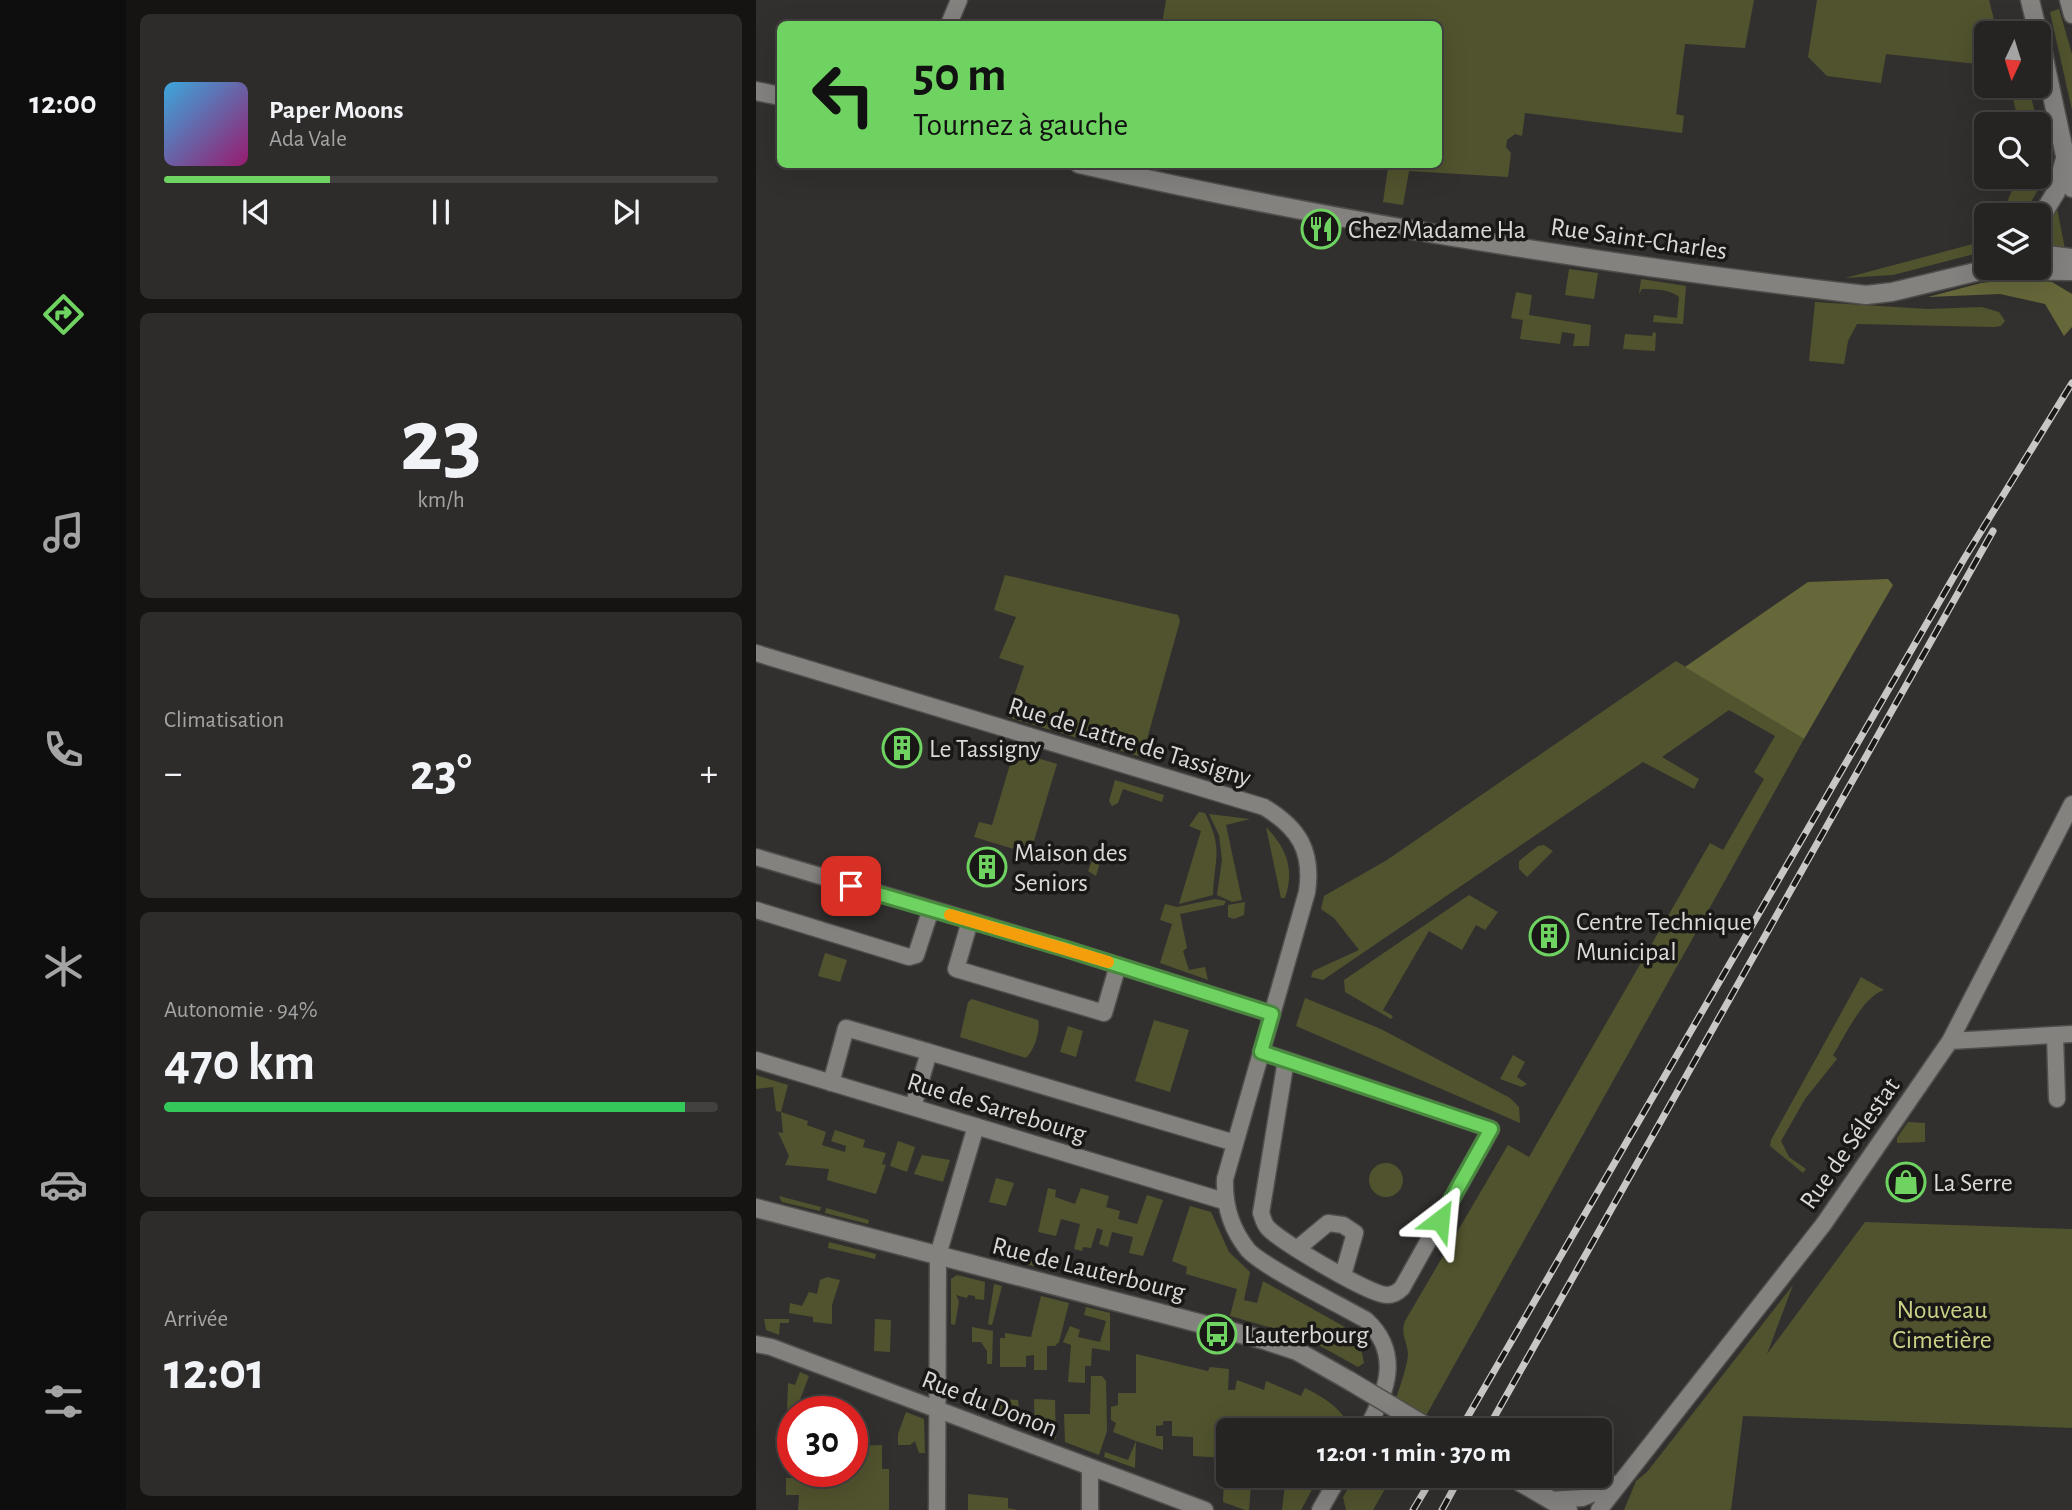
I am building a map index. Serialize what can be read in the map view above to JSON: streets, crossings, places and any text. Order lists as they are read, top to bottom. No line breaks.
{"streets":{"street":["Rue Saint-Charles","Rue de Lattre de Tassigny","Rue de Sarrebourg","Rue de Sélestat","Rue de Lauterbourg","Rue du Donon"]},"crossings":[["Rue de Lattre de Tassigny","Rue de Sarrebourg"]],"parks":["Nouveau Cimetière"],"places":{"restaurant":["Chez Madame Ha"],"building":["Le Tassigny","Maison des Seniors","Centre Technique Municipal"],"shop":["La Serre"],"bus stop":["Lauterbourg"]},"north":"bottom","page":{"tabs":"12:00","turn":["50 m","Tournez à gauche"],"song":["Paper Moons","Ada Vale"],"tile":[["23","km/h"],"Climatisation",["Autonomie · 94%","470 km"],["Arrivée","12:01"]],"heat":["−","23°","+"],"limit":"30","trip":"12:01 · 1 min · 370 m"}}
